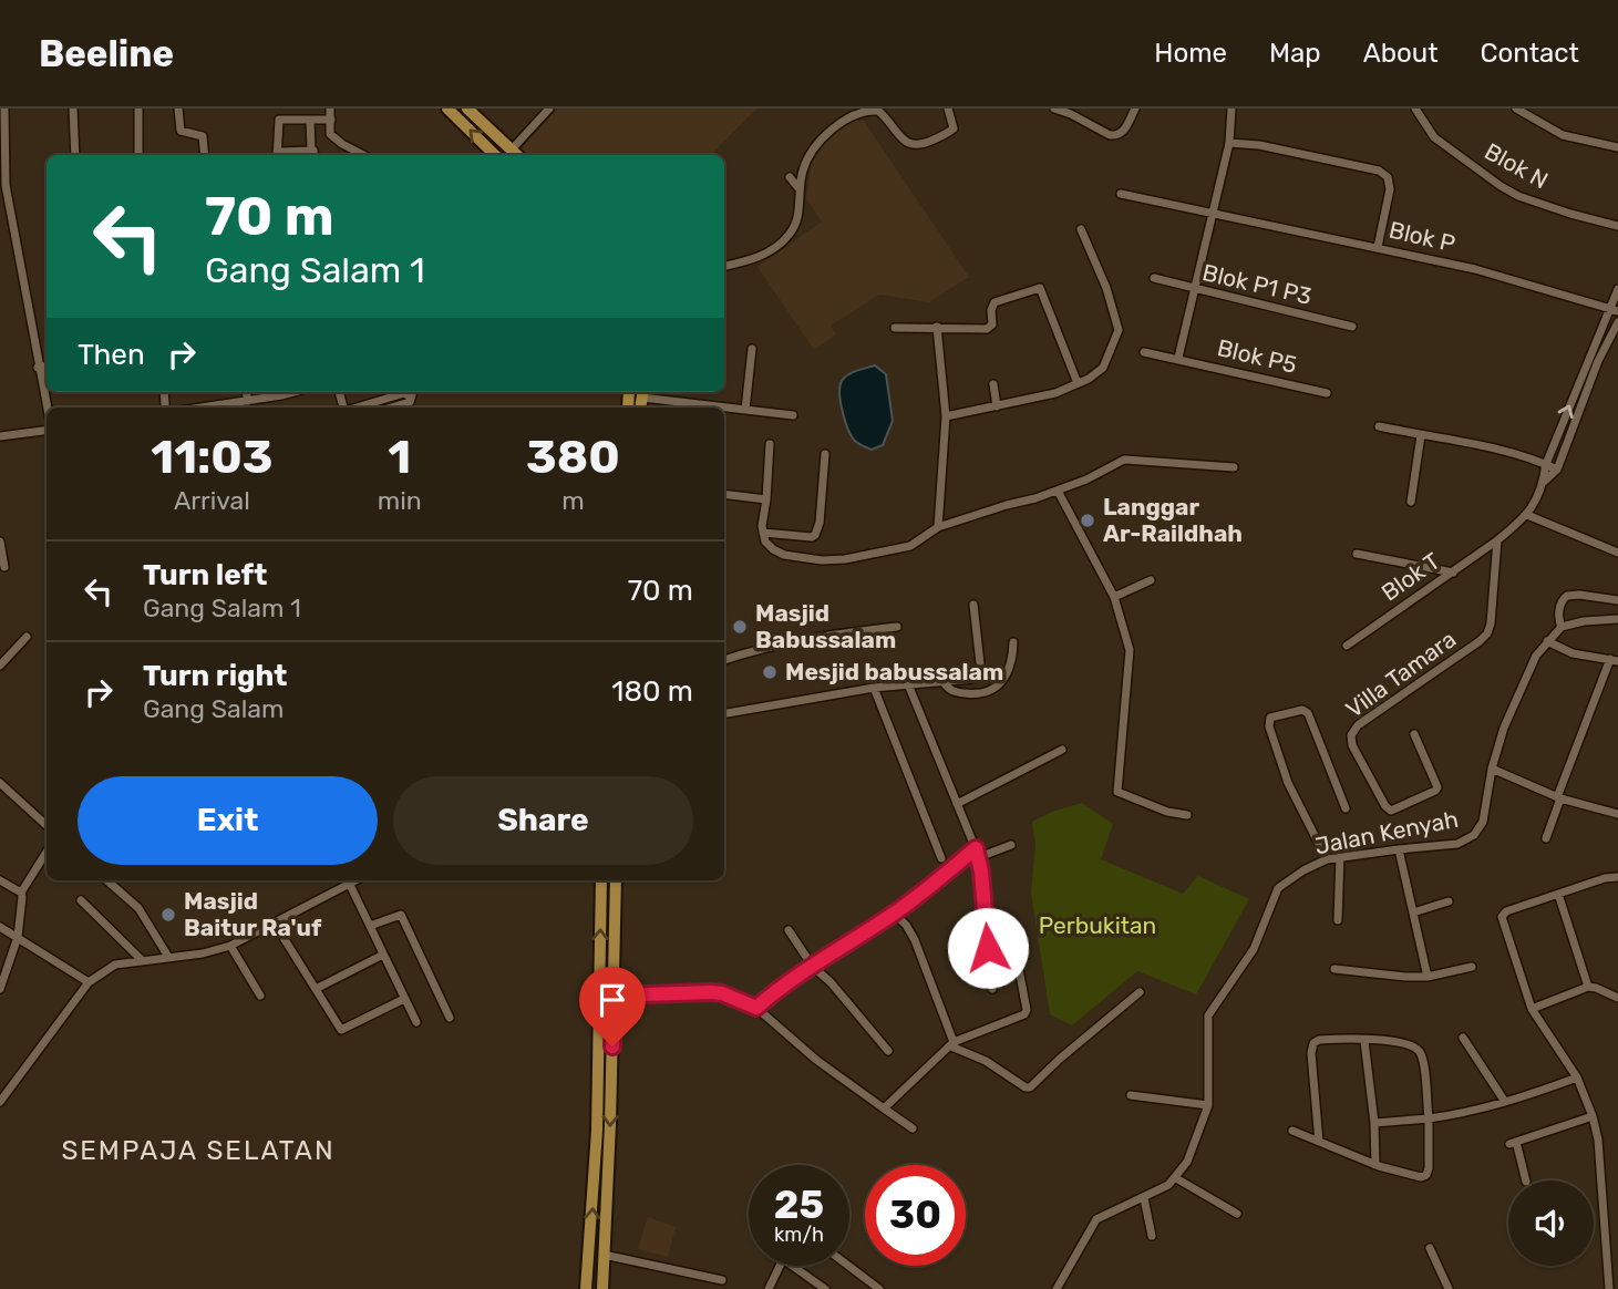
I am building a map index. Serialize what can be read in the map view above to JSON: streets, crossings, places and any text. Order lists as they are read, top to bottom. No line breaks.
{"streets":{"street":["Blok N","Blok P","Blok P1 P3","Blok P5","Blok T","Villa Tamara","Jalan Kenyah"]},"crossings":[["Blok T","Villa Tamara"]],"districts":["SEMPAJA SELATAN"],"parks":["Perbukitan"],"places":["Langgar Ar-Raildhah","Masjid Babussalam","Mesjid babussalam","Masjid Baitur Ra'uf"],"page":{"header":"Beeline","nav":["Home","Map","About","Contact"],"turn":["70 m","Gang Salam 1"],"then":"Then","eta":["11:03","Arrival","1","min","380","m"],"list":[{"name":"Turn left","note":"Gang Salam 1","value":"70 m"},{"name":"Turn right","note":"Gang Salam","value":"180 m"}],"buttons":["Exit","Share"],"speed":"25 km/h","limit":"30"}}
